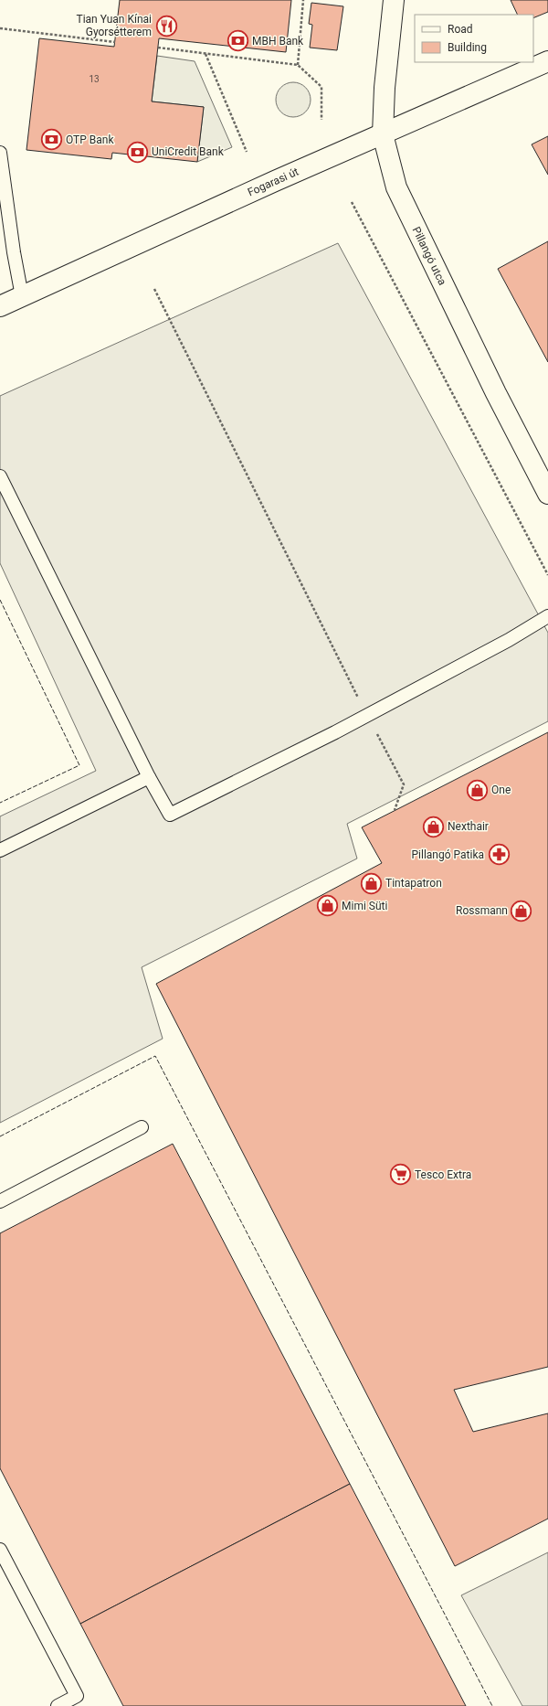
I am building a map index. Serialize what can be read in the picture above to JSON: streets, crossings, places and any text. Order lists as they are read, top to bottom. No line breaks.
{"streets":{"main road":["Fogarasi út","Pillangó utca"]},"crossings":[["Fogarasi út","Pillangó utca"]],"places":{"restaurant":["Tian Yuan Kínai Gyorsétterem"],"bank":["MBH Bank","OTP Bank","UniCredit Bank"],"shop":["One","Nexthair","Tintapatron","Mimi Süti","Rossmann"],"pharmacy":["Pillangó Patika"],"supermarket":["Tesco Extra"]},"house_numbers":["13"],"legend":["Road","Building"]}
